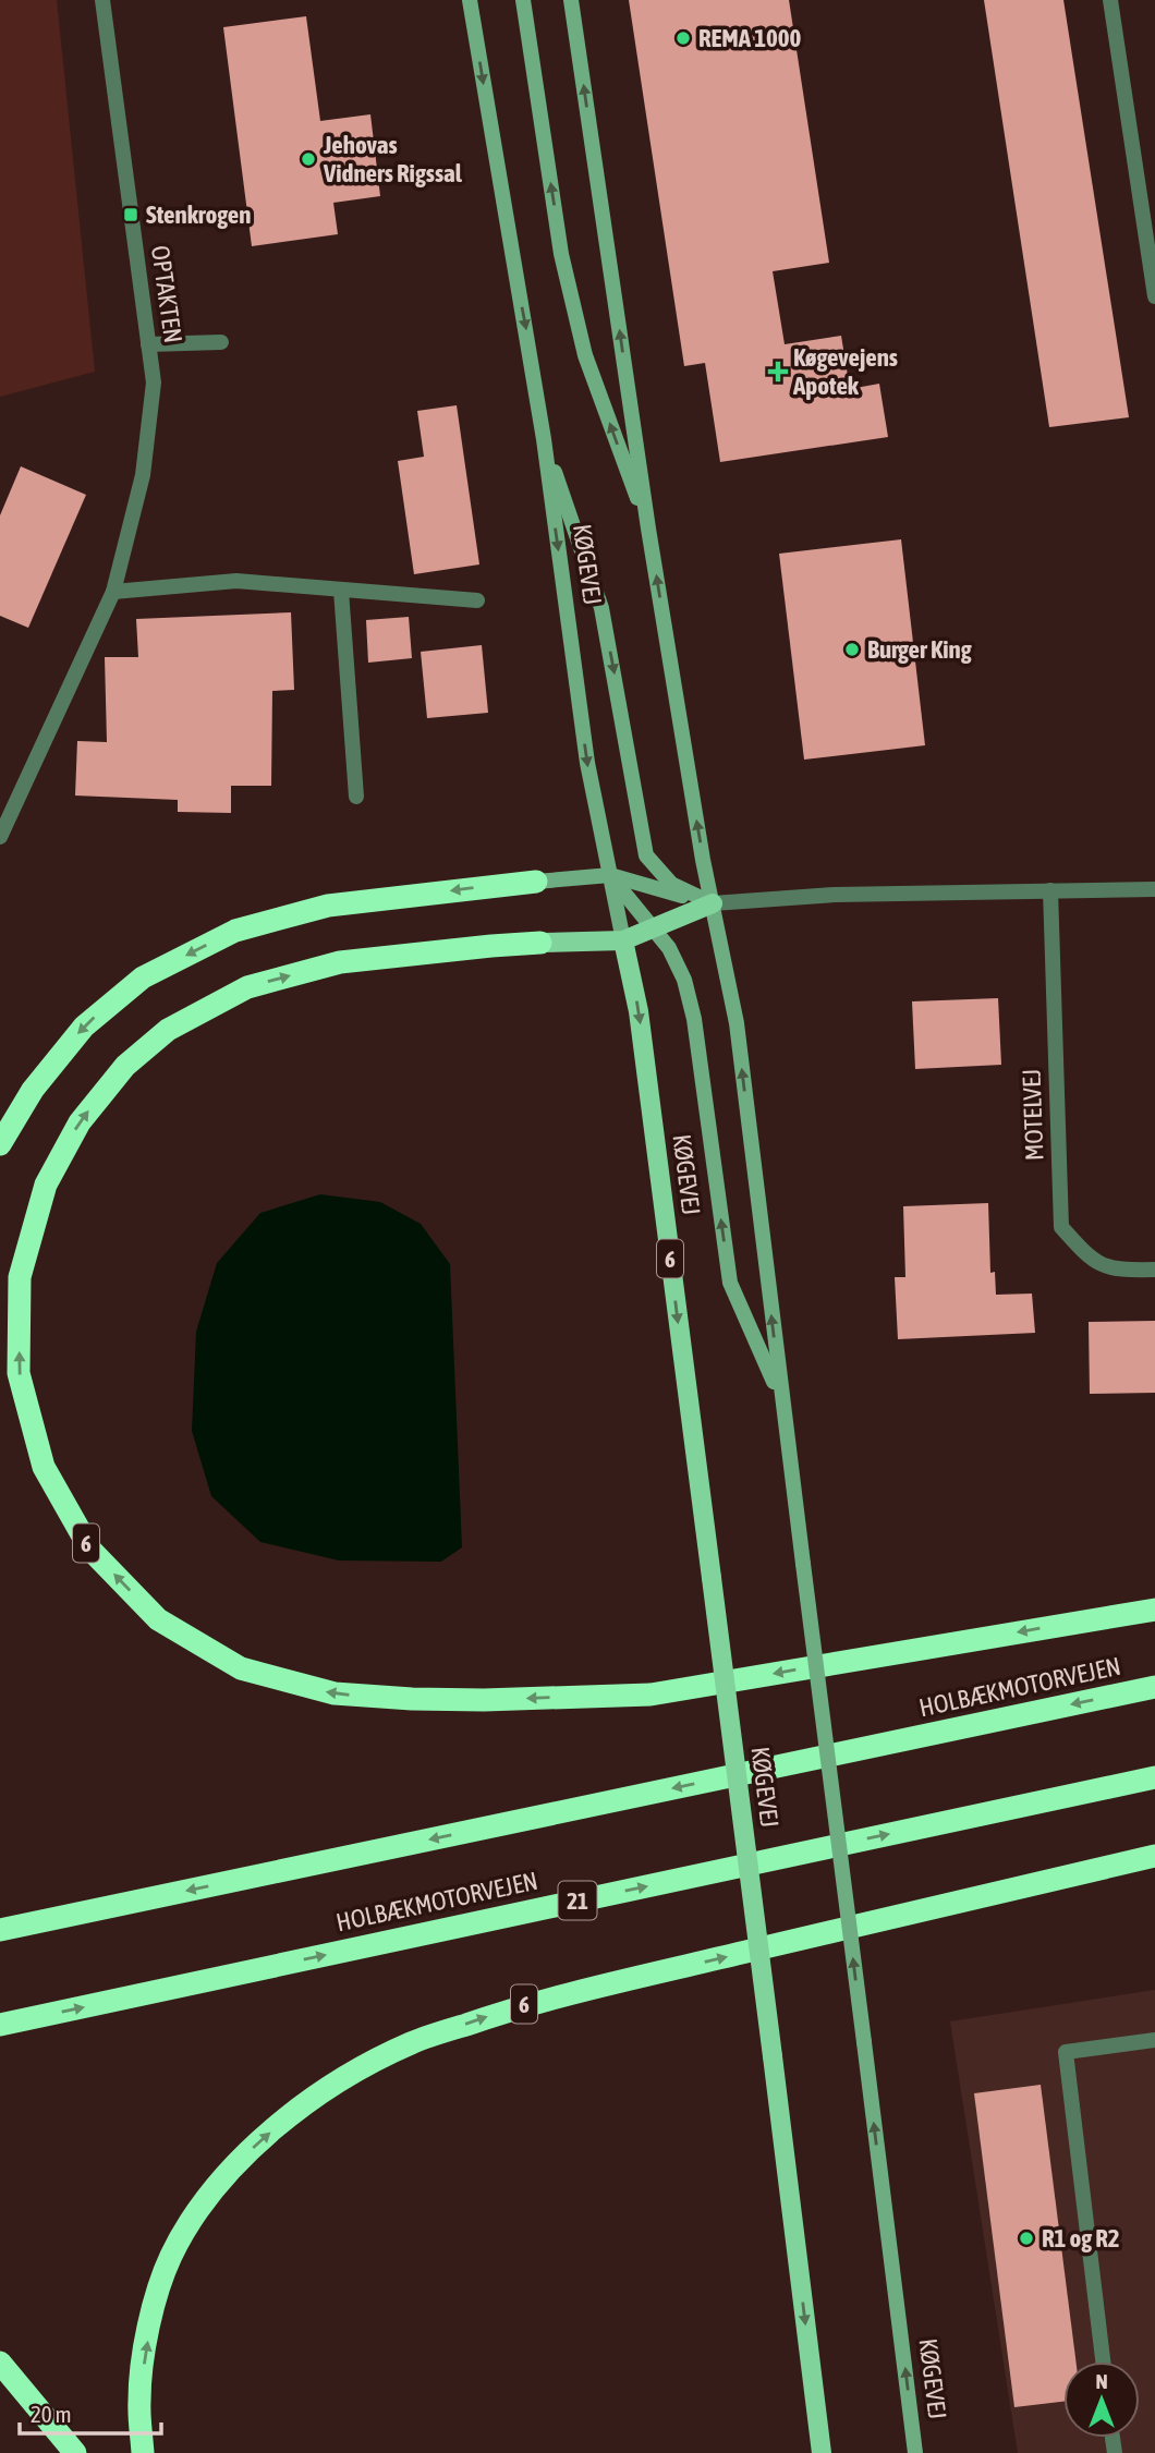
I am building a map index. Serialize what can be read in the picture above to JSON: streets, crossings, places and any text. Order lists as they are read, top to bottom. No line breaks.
{"streets":{"highway":["6","HOLBÆKMOTORVEJEN","21"],"main road":["KØGEVEJ"],"street":["OPTAKTEN","MOTELVEJ"]},"crossings":[["KØGEVEJ","6"]],"places":{"other":["REMA 1000","Jehovas Vidners Rigssal","Burger King","R1 og R2"],"transit":["Stenkrogen"],"health":["Køgevejens Apotek"]},"scale_bar":"20 m","north":"top"}
